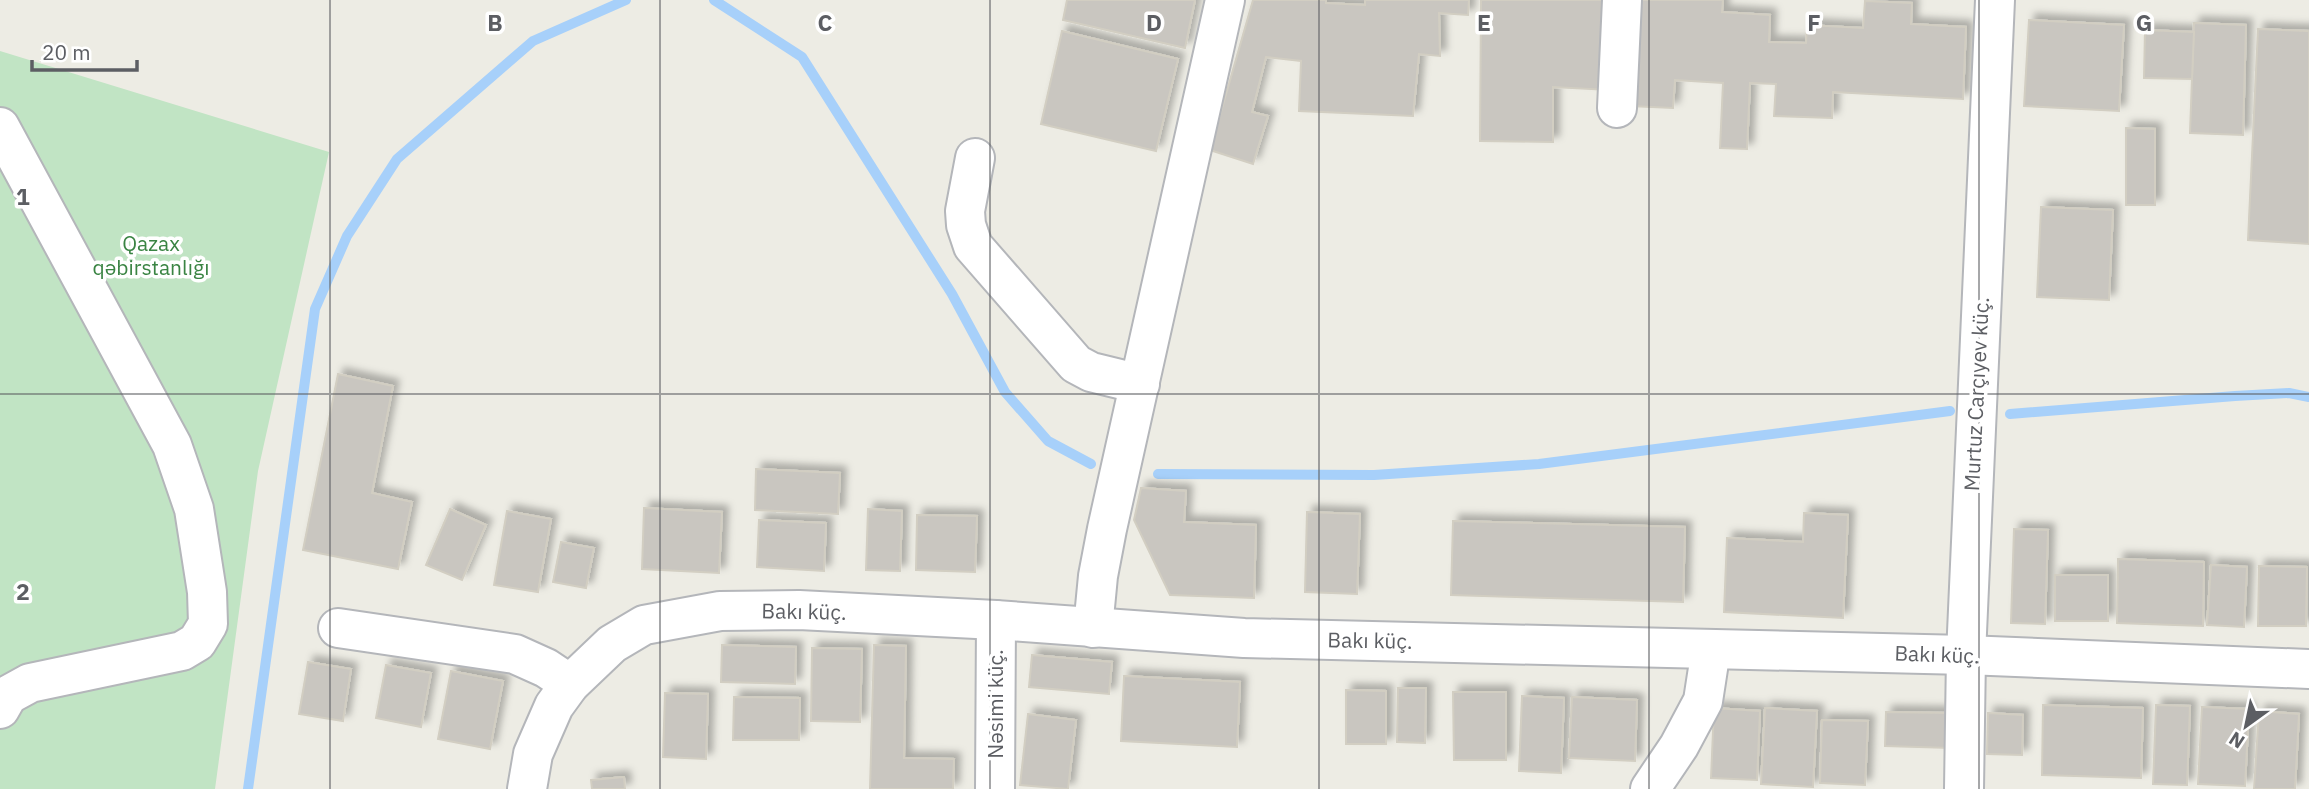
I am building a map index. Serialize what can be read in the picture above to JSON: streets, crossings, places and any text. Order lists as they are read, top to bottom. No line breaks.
{"streets":{"street":["Murtuz Carçıyev küç.","Bakı küç.","Nəsimi küç."]},"crossings":[["Murtuz Carçıyev küç.","Bakı küç."],["Bakı küç.","Nəsimi küç."]],"parks":["Qazax qəbirstanlığı"],"scale_bar":"20 m","north":"bottom left","grid":{"columns":["B","C","D","E","F","G"],"rows":["1","2"]}}
